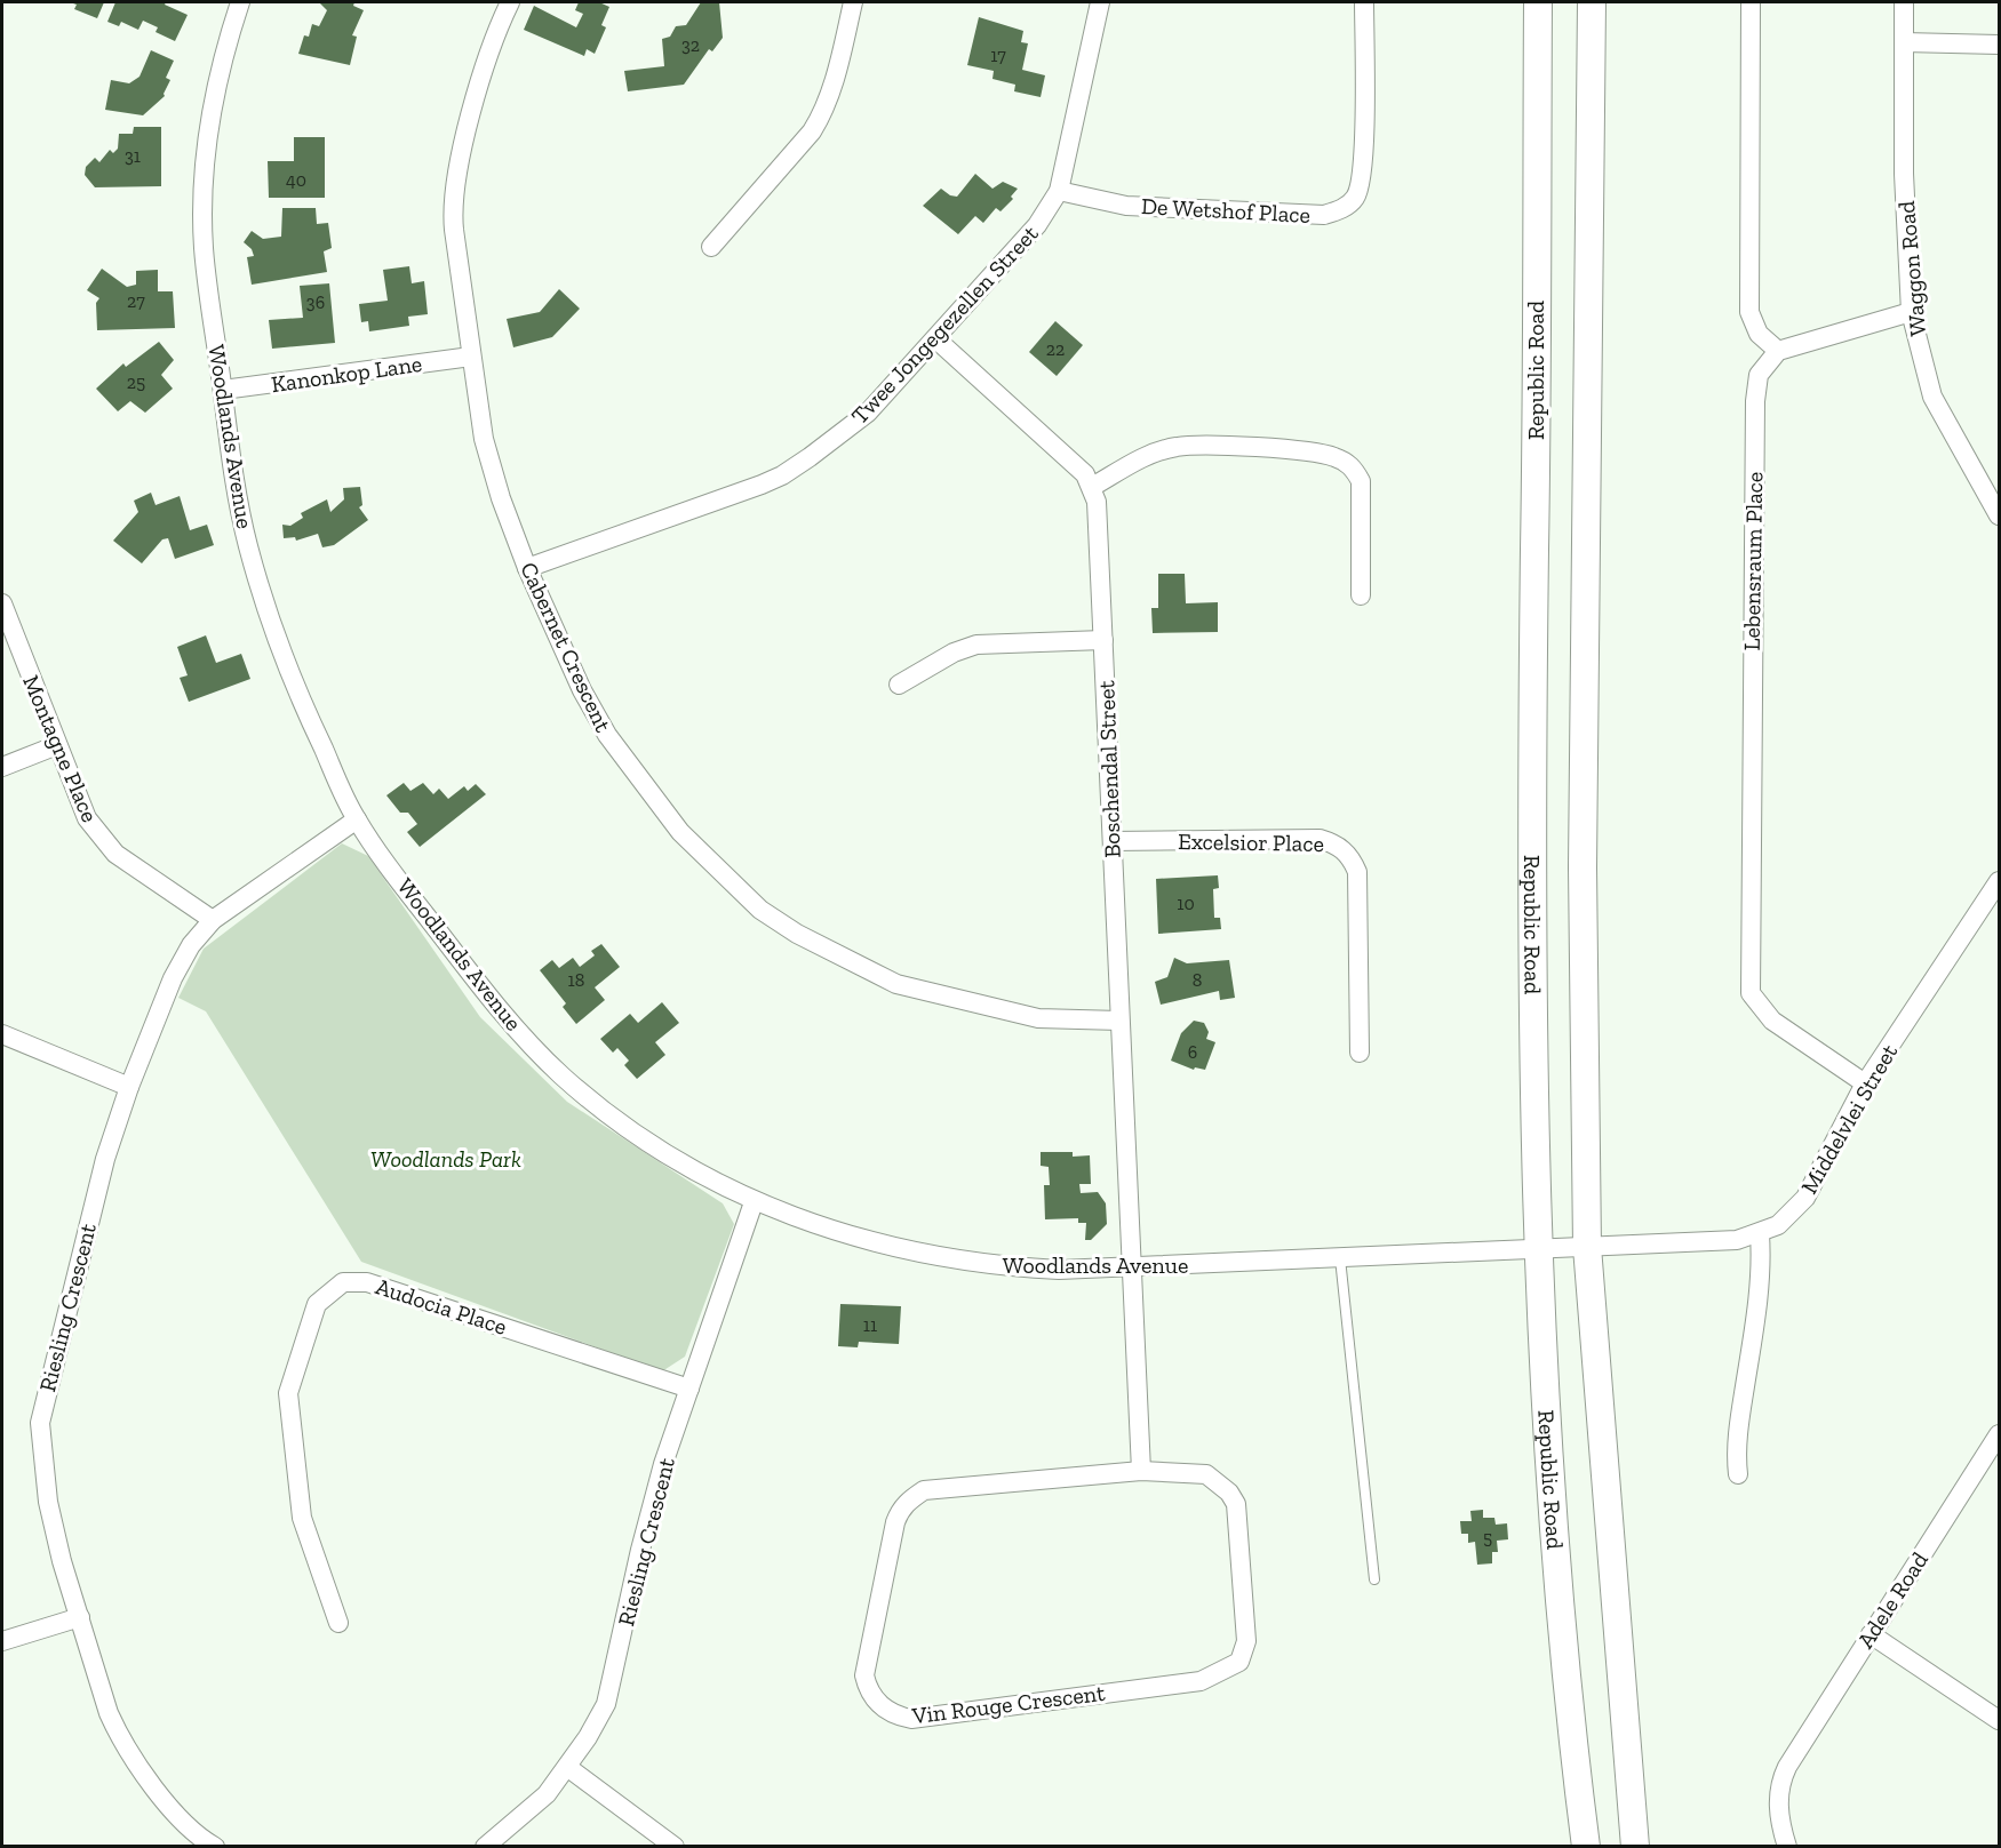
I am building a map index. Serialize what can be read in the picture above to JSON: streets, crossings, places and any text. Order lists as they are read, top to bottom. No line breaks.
{"streets":{"main road":["Republic Road"],"street":["De Wetshof Place","Waggon Road","Twee Jongegezellen Street","Kanonkop Lane","Woodlands Avenue","Lebensraum Place","Cabernet Crescent","Montagne Place","Boschendal Street","Excelsior Place","Middelvlei Street","Audocia Place","Riesling Crescent","Adele Road","Vin Rouge Crescent"]},"crossings":[["De Wetshof Place","Twee Jongegezellen Street"],["Twee Jongegezellen Street","Cabernet Crescent"],["Twee Jongegezellen Street","Boschendal Street"],["Republic Road","Woodlands Avenue"],["Kanonkop Lane","Woodlands Avenue"],["Kanonkop Lane","Cabernet Crescent"],["Woodlands Avenue","Boschendal Street"],["Woodlands Avenue","Middelvlei Street"],["Woodlands Avenue","Riesling Crescent"],["Lebensraum Place","Middelvlei Street"],["Cabernet Crescent","Boschendal Street"],["Montagne Place","Riesling Crescent"],["Boschendal Street","Excelsior Place"],["Audocia Place","Riesling Crescent"]],"parks":["Woodlands Park"],"house_numbers":["32","17","31","40","27","36","22","25","10","18","8","6","11","5"]}
